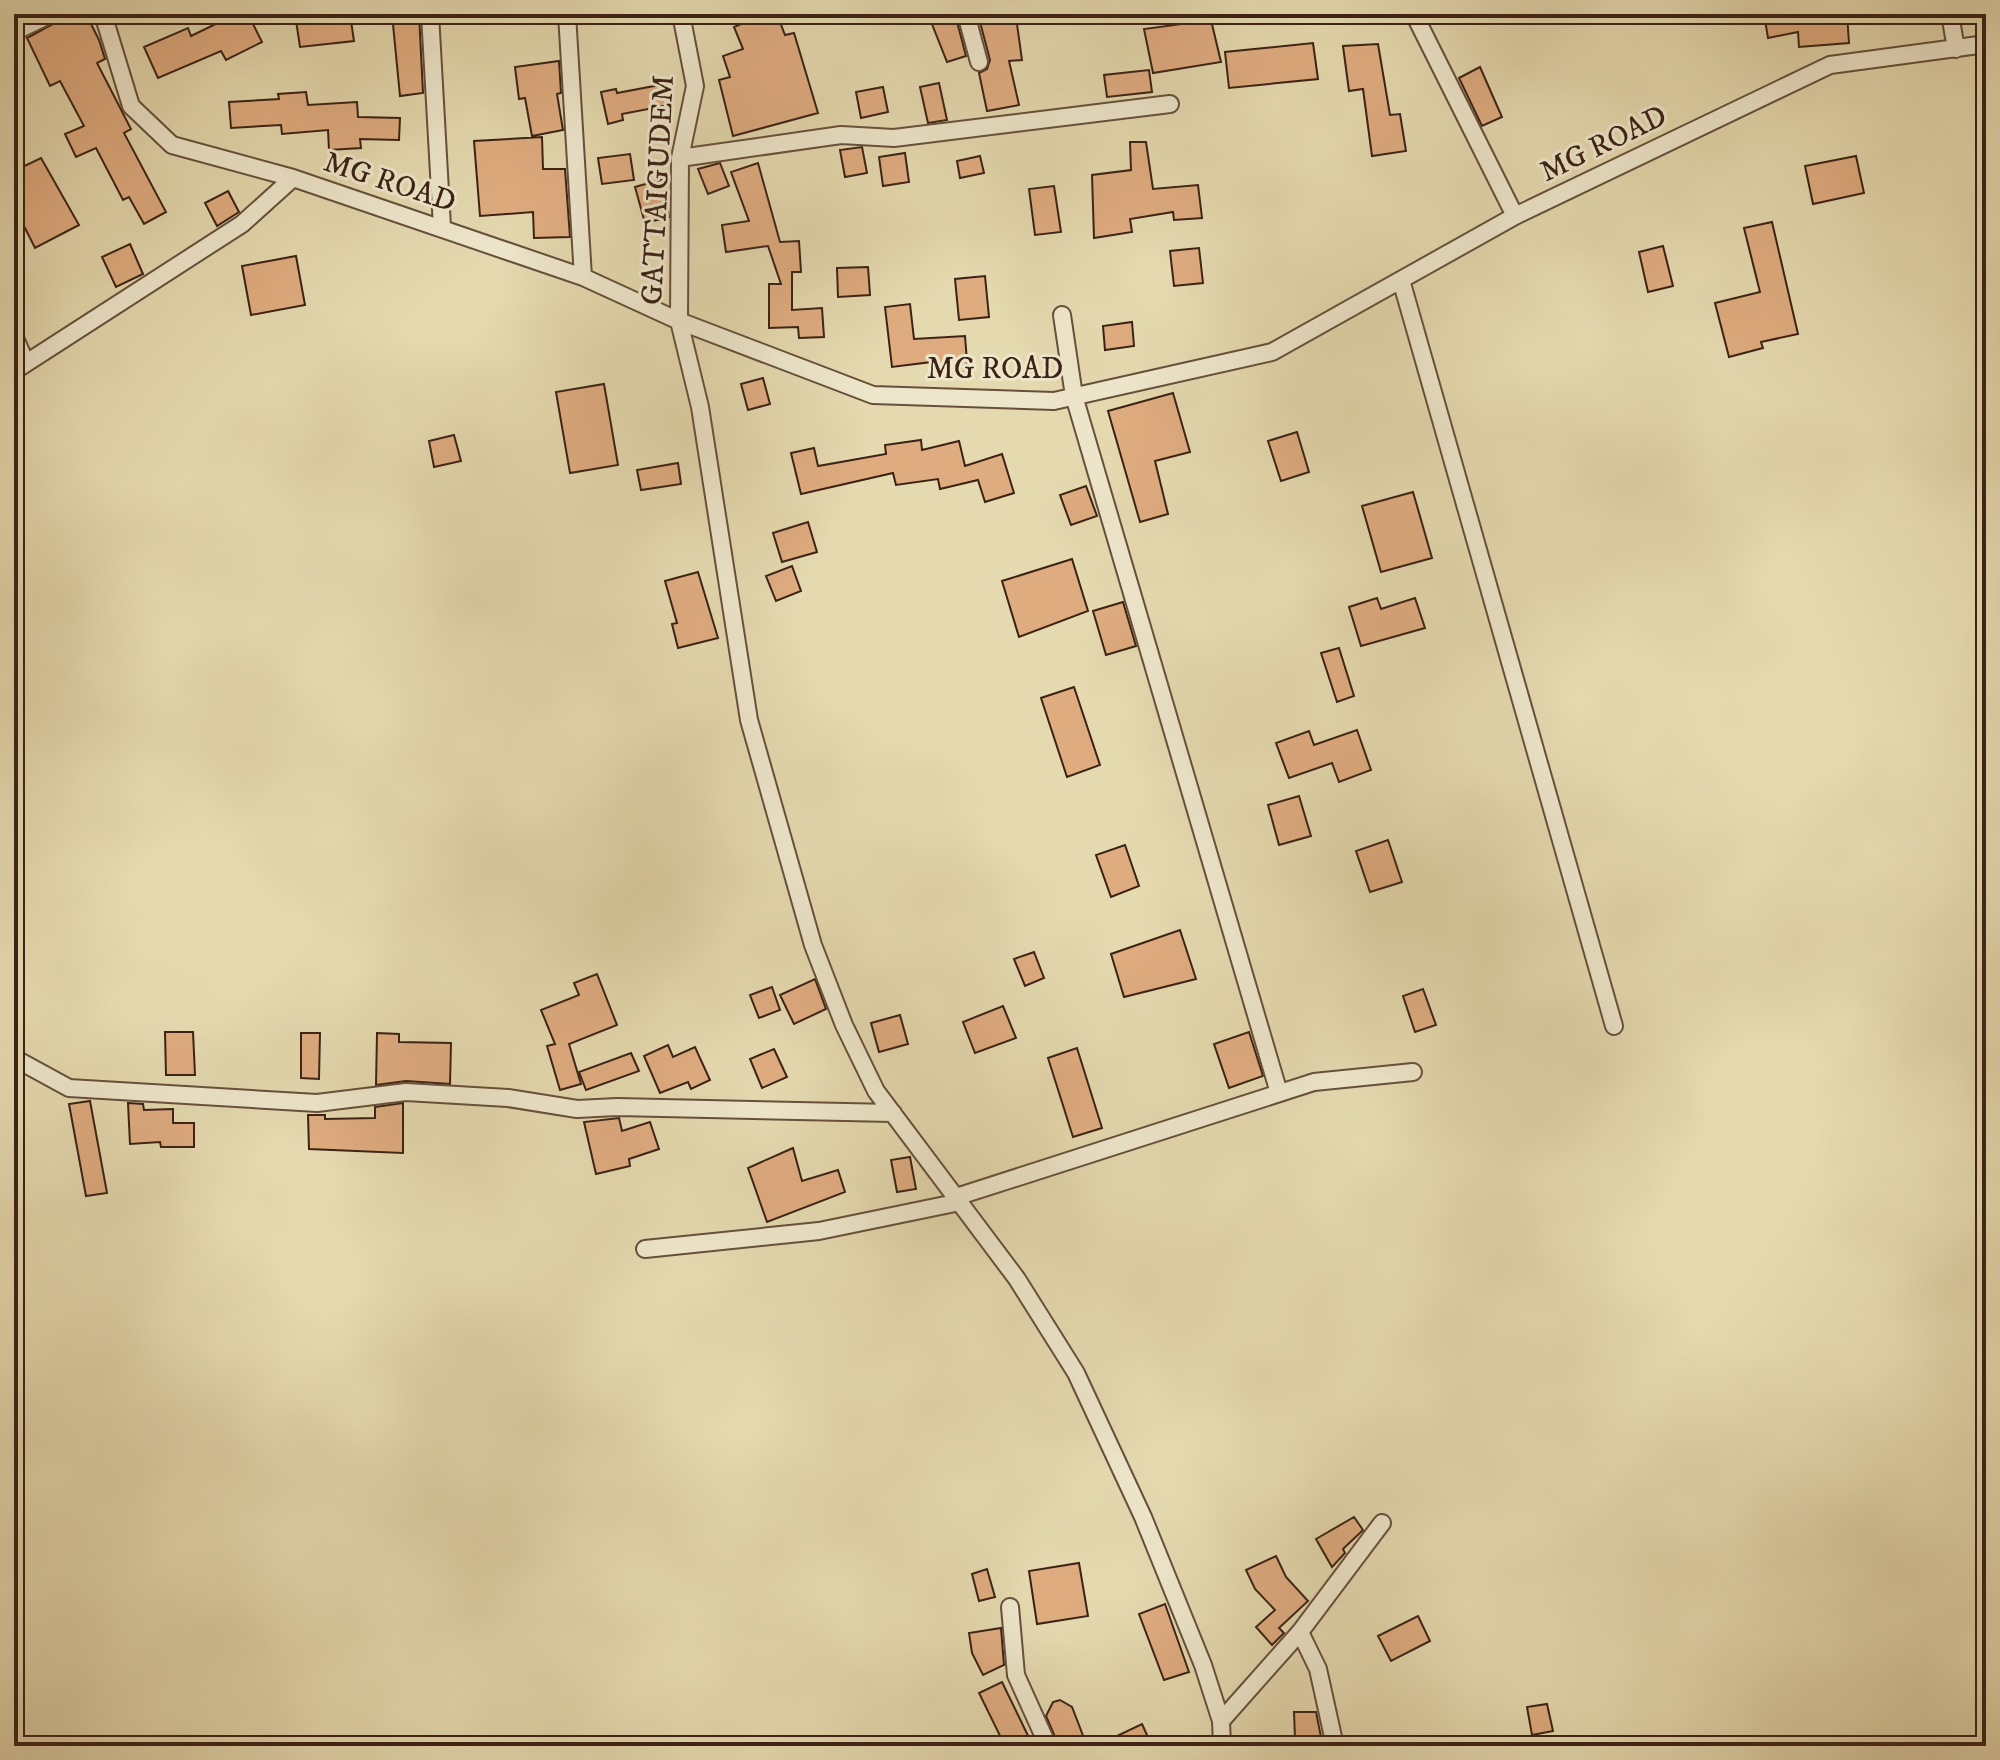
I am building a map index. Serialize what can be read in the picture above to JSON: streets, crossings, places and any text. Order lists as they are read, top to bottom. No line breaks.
{"streets":{"street":["MG ROAD","GATTAIGUDEM"]},"crossings":[["MG ROAD","GATTAIGUDEM"]]}
